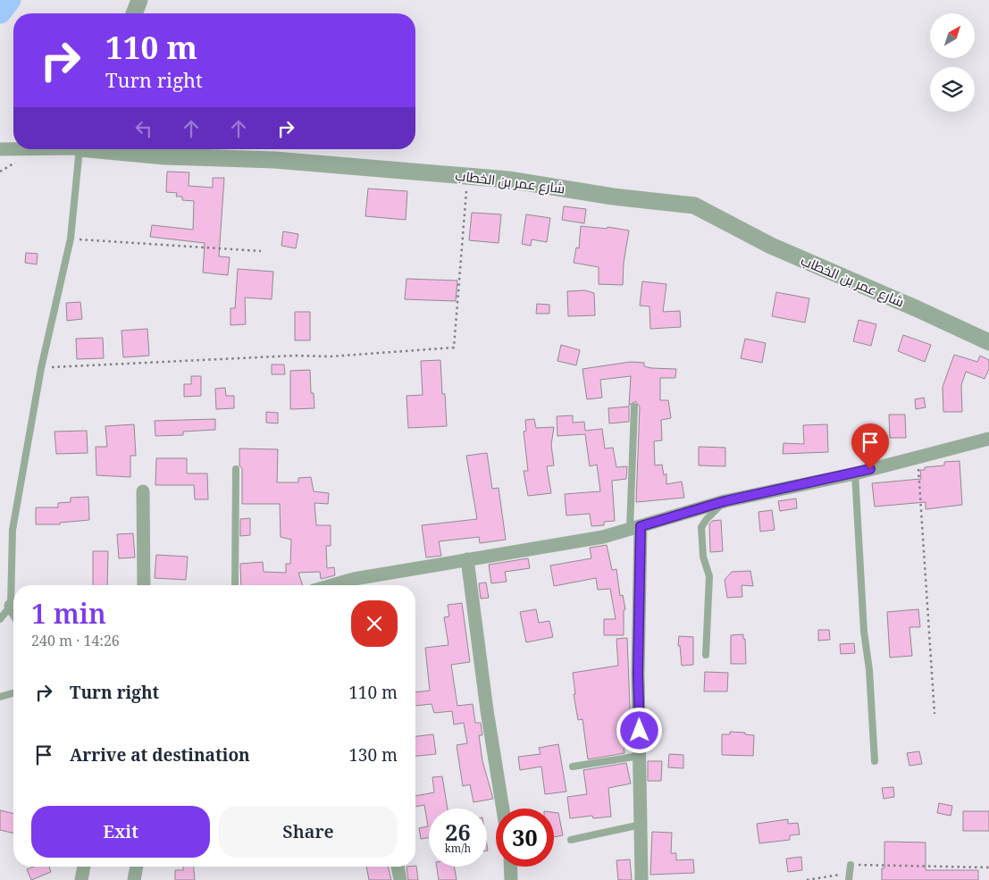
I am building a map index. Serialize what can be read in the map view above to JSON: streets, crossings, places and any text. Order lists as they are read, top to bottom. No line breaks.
{"streets":{"street":["شارع عمر بن الخطاب"]},"north":"top right","page":{"turn":["110 m","Turn right"],"heading":["1 min","240 m · 14:26"],"list":[{"name":"Turn right","value":"110 m"},{"name":"Arrive at destination","value":"130 m"}],"buttons":["Exit","Share"],"speed":"26 km/h","limit":"30"}}
